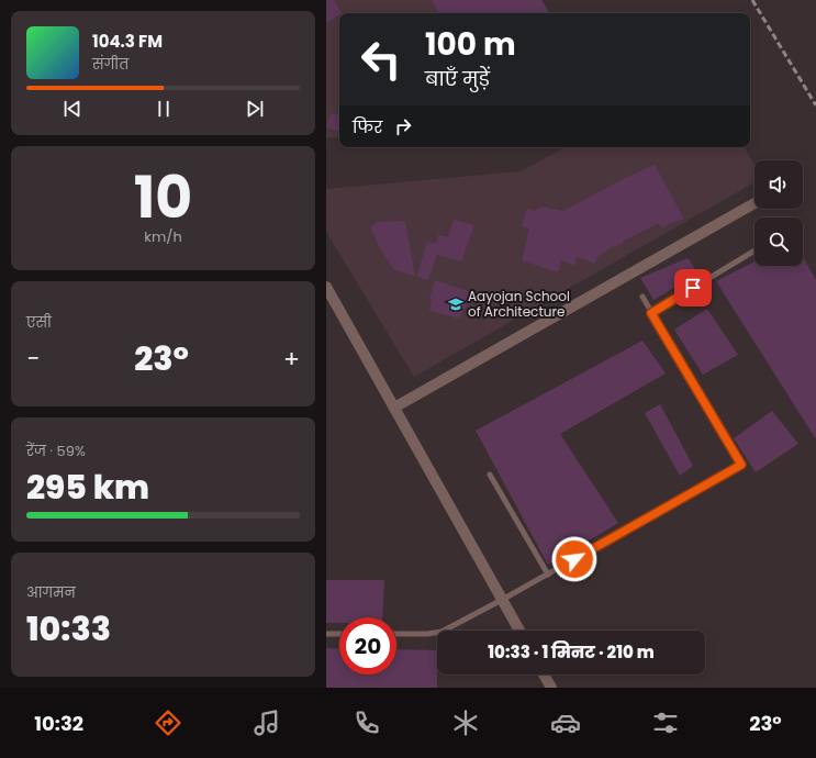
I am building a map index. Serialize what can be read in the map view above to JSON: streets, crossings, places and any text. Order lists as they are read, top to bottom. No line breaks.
{"places":{"school or university":["Aayojan School of Architecture"]},"page":{"turn":["100 m","बाएँ मुड़ें"],"song":["104.3 FM","संगीत"],"then":"फिर","tile":[["10","km/h"],"एसी",["रेंज · 59%","295 km"],["आगमन","10:33"]],"heat":["−","23°","+"],"limit":"20","trip":"10:33 · 1 मिनट · 210 m","tabs":["10:32","23°"]}}
